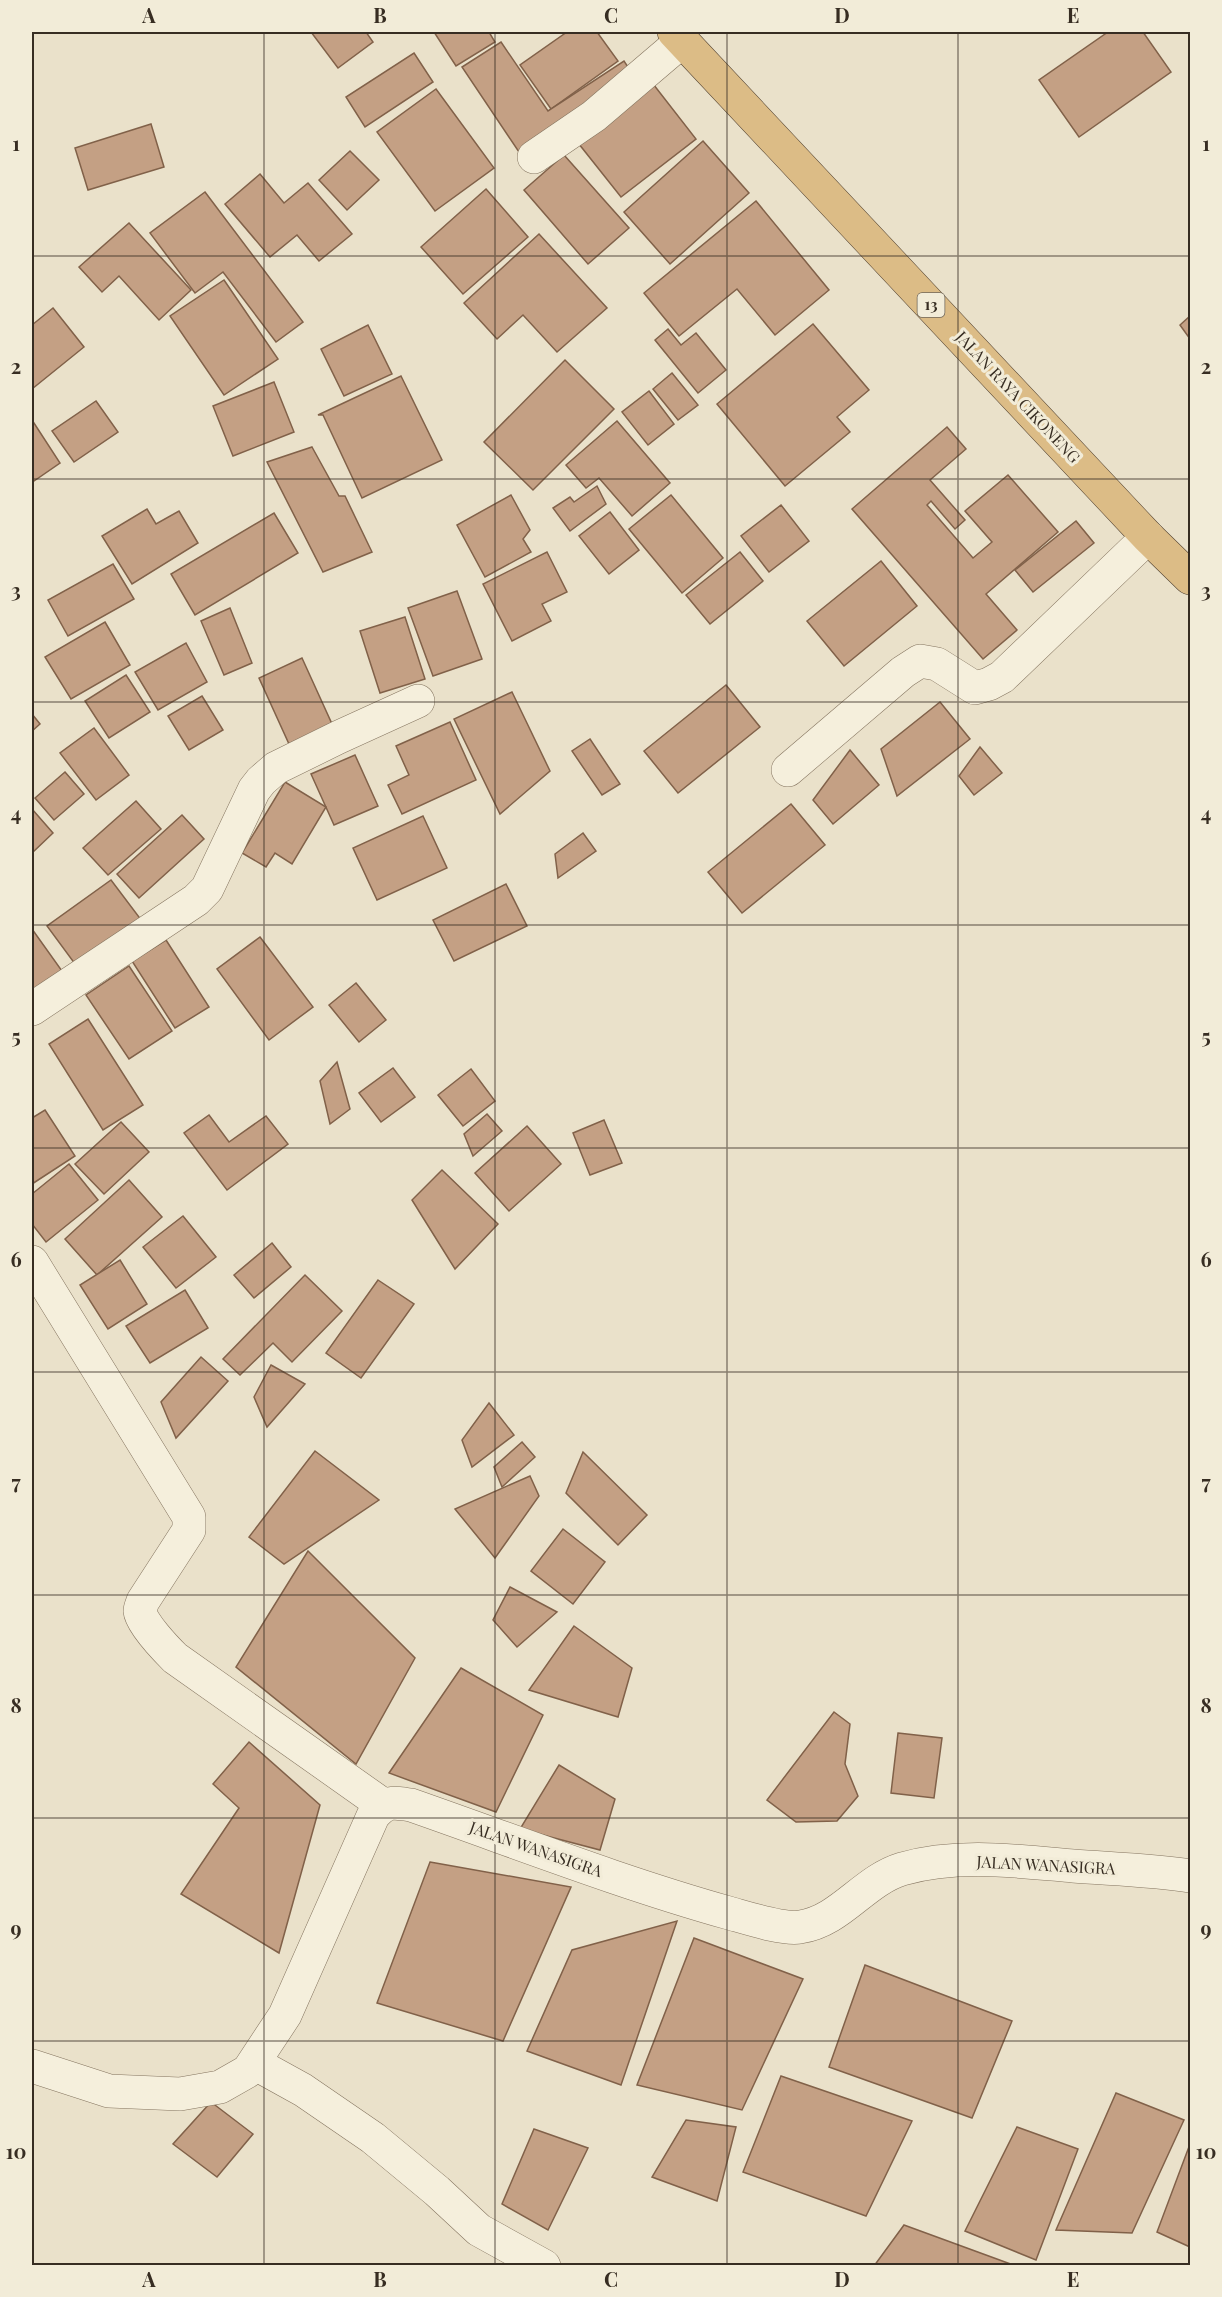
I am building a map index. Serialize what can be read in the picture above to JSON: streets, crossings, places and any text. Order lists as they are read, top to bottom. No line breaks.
{"streets":{"highway":["13","JALAN RAYA CIKONENG"],"street":["JALAN WANASIGRA"]},"grid":{"columns":["A","B","C","D","E"],"rows":["1","2","3","4","5","6","7","8","9","10"]}}
